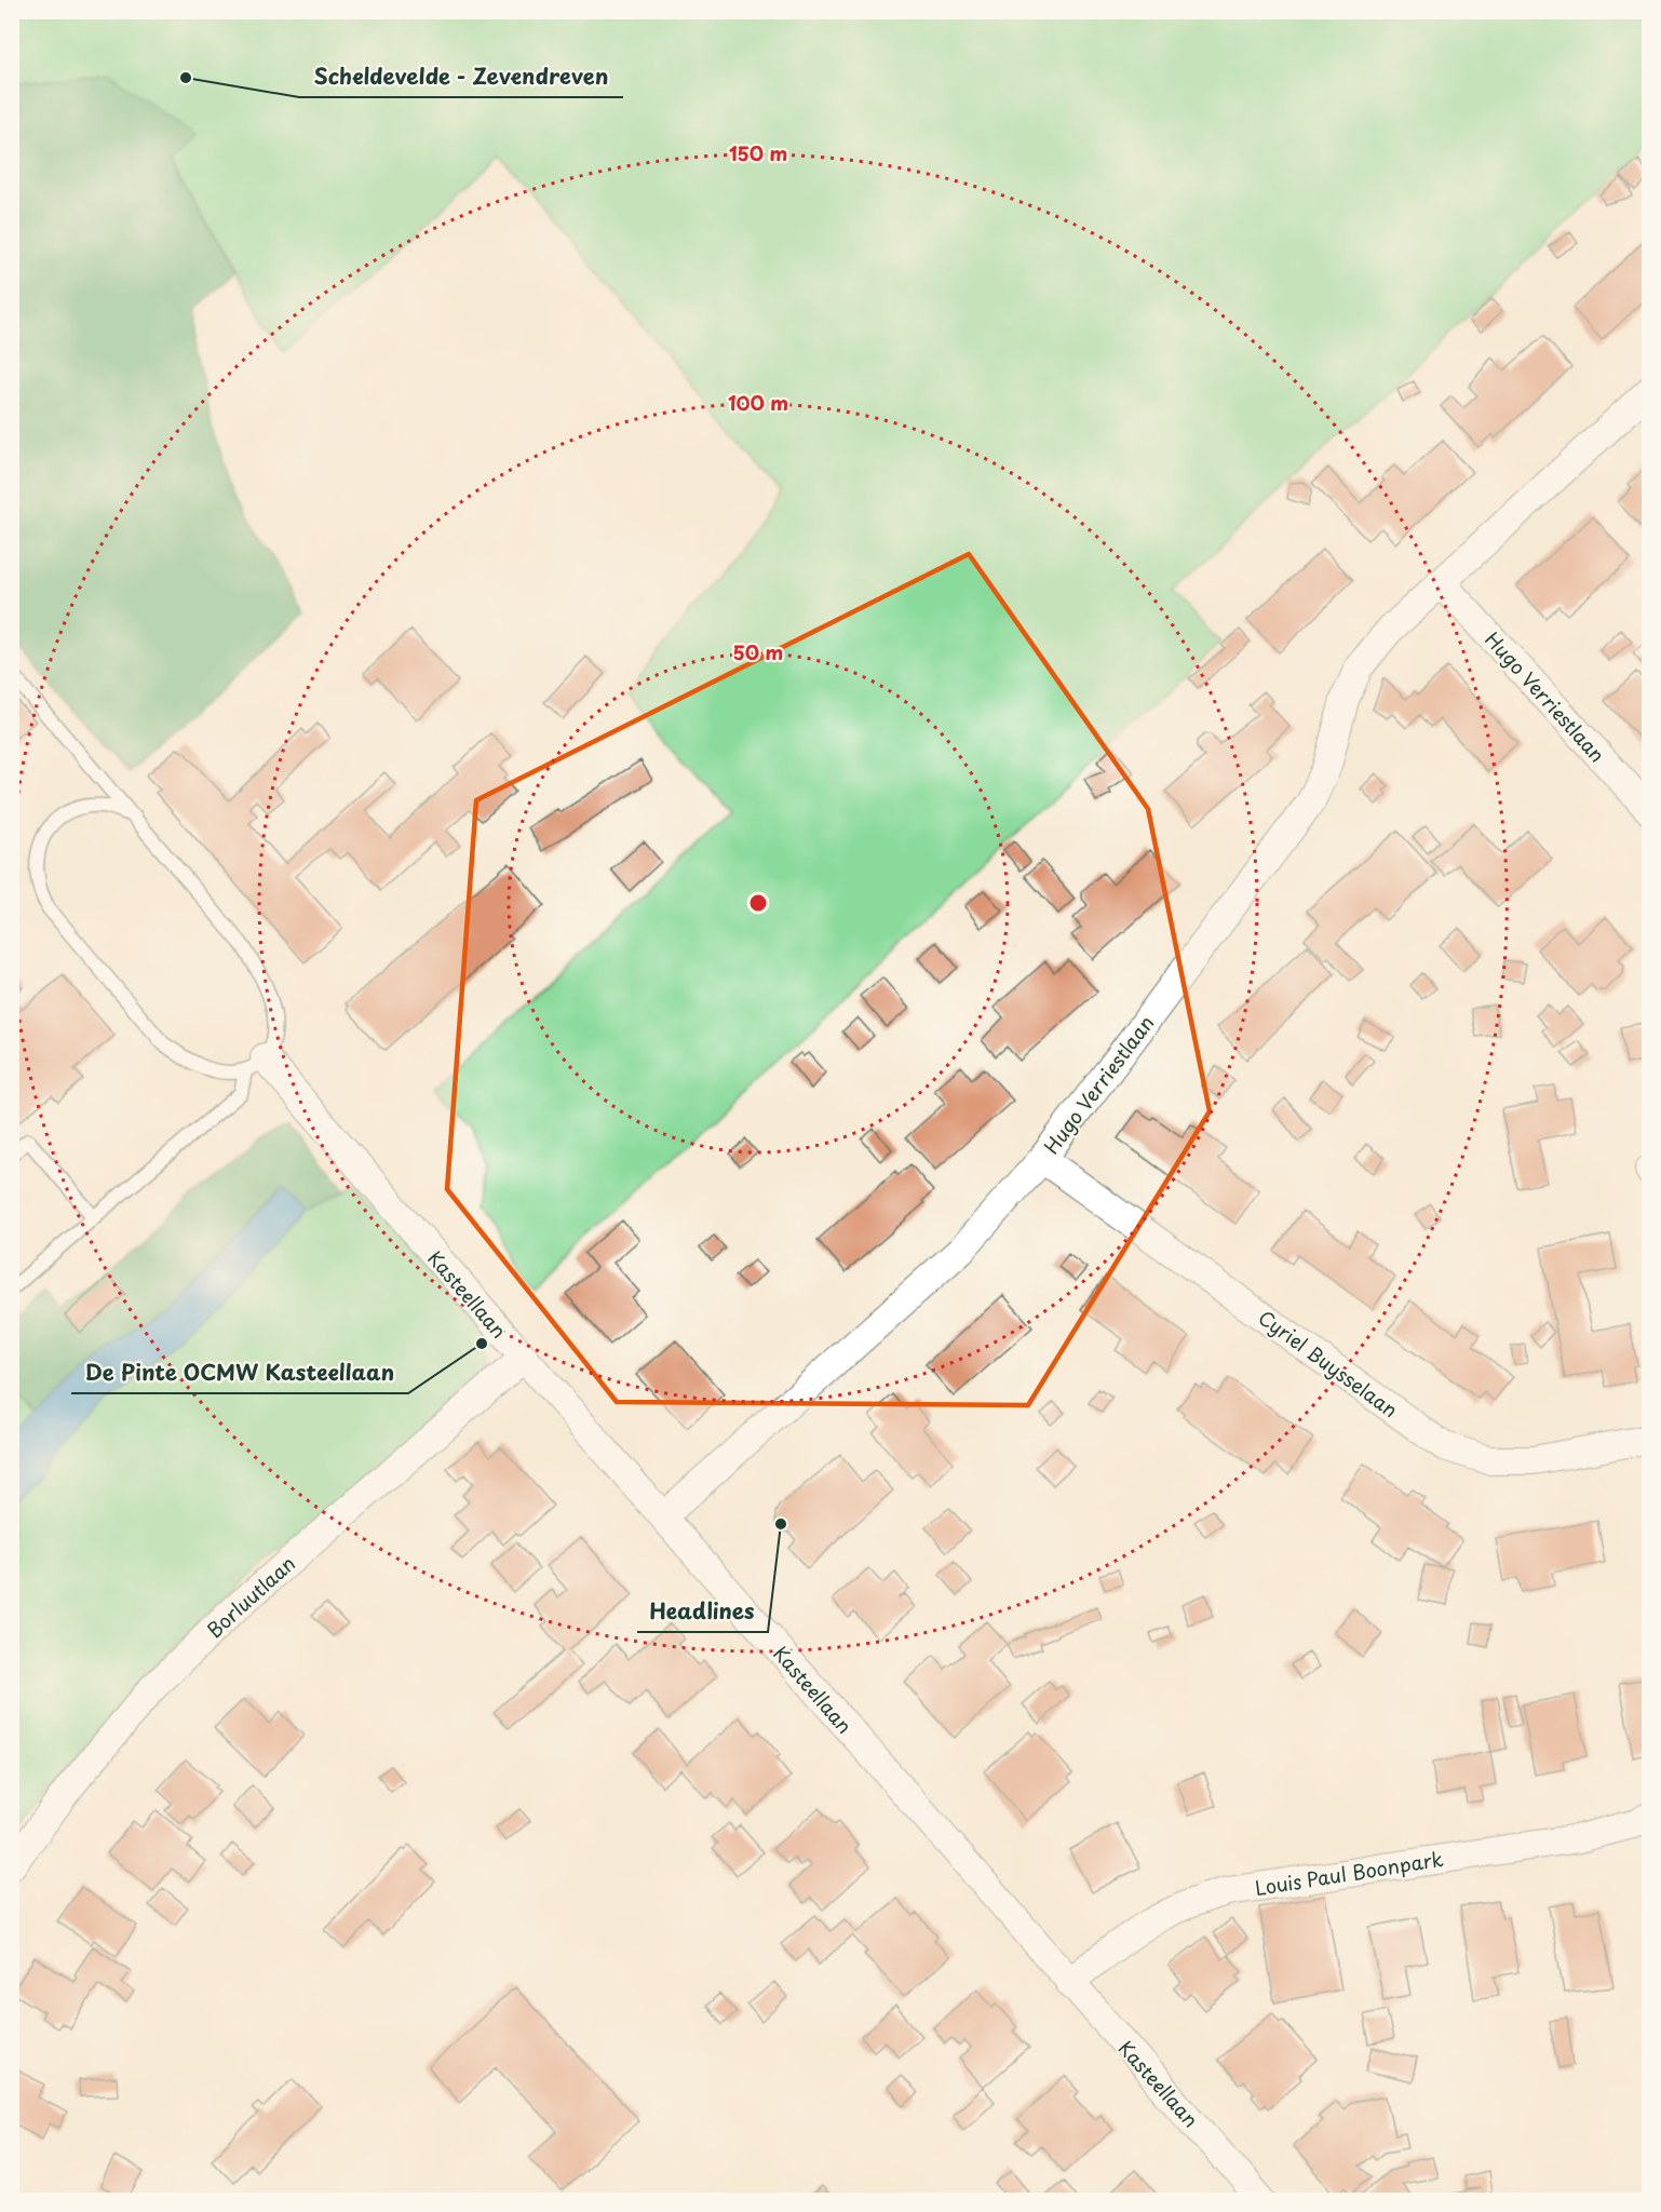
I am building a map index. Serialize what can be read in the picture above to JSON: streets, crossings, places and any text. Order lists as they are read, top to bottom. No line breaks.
{"streets":{"street":["Hugo Verriestlaan","Kasteellaan","Cyriel Buysselaan","Borluutlaan","Louis Paul Boonpark"]},"crossings":[["Hugo Verriestlaan","Kasteellaan"],["Hugo Verriestlaan","Cyriel Buysselaan"],["Kasteellaan","Borluutlaan"],["Kasteellaan","Louis Paul Boonpark"]],"places":["Scheldevelde - Zevendreven","De Pinte OCMW Kasteellaan","Headlines"],"rings":["150 m","100 m","50 m"]}
